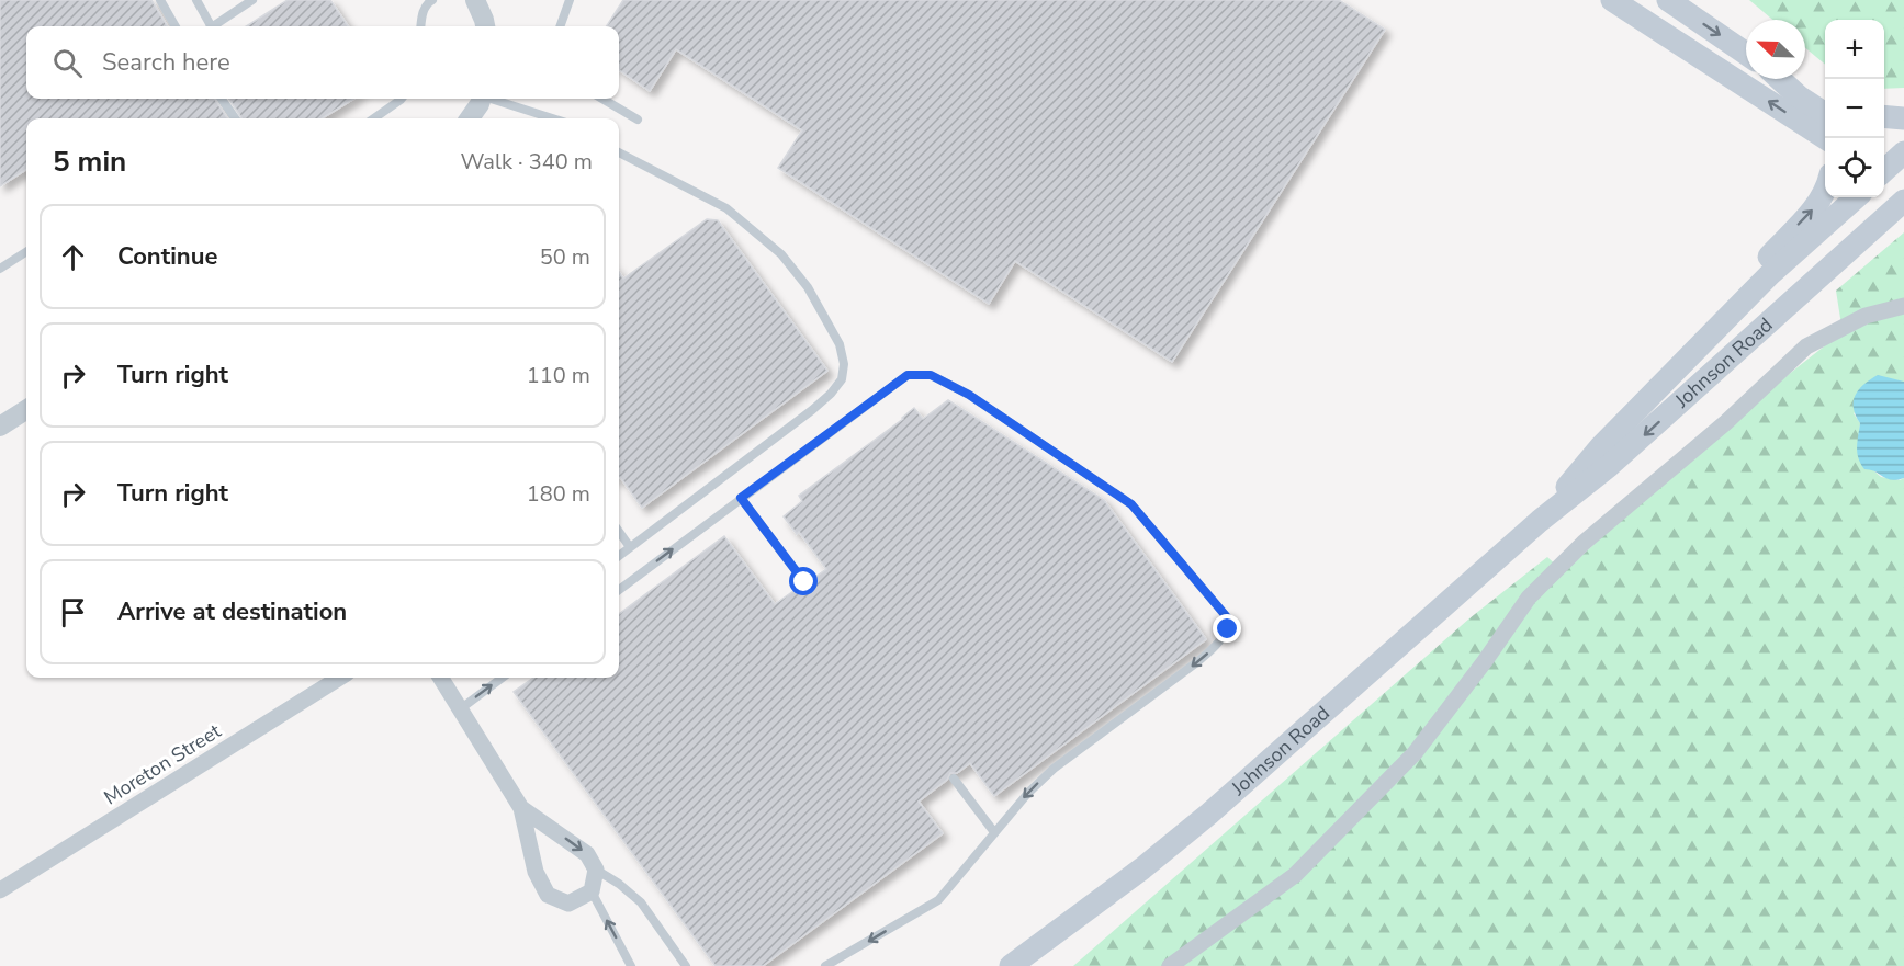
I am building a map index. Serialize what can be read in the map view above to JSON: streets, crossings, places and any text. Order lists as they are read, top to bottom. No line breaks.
{"streets":{"main road":["Johnson Road"],"street":["Moreton Street"]},"north":"top left","page":{"map_buttons":["+","−"],"search":"Search here","heading":["5 min","Walk · 340 m"],"list":[["Continue","50 m"],["Turn right","110 m"],["Turn right","180 m"],"Arrive at destination"]}}
